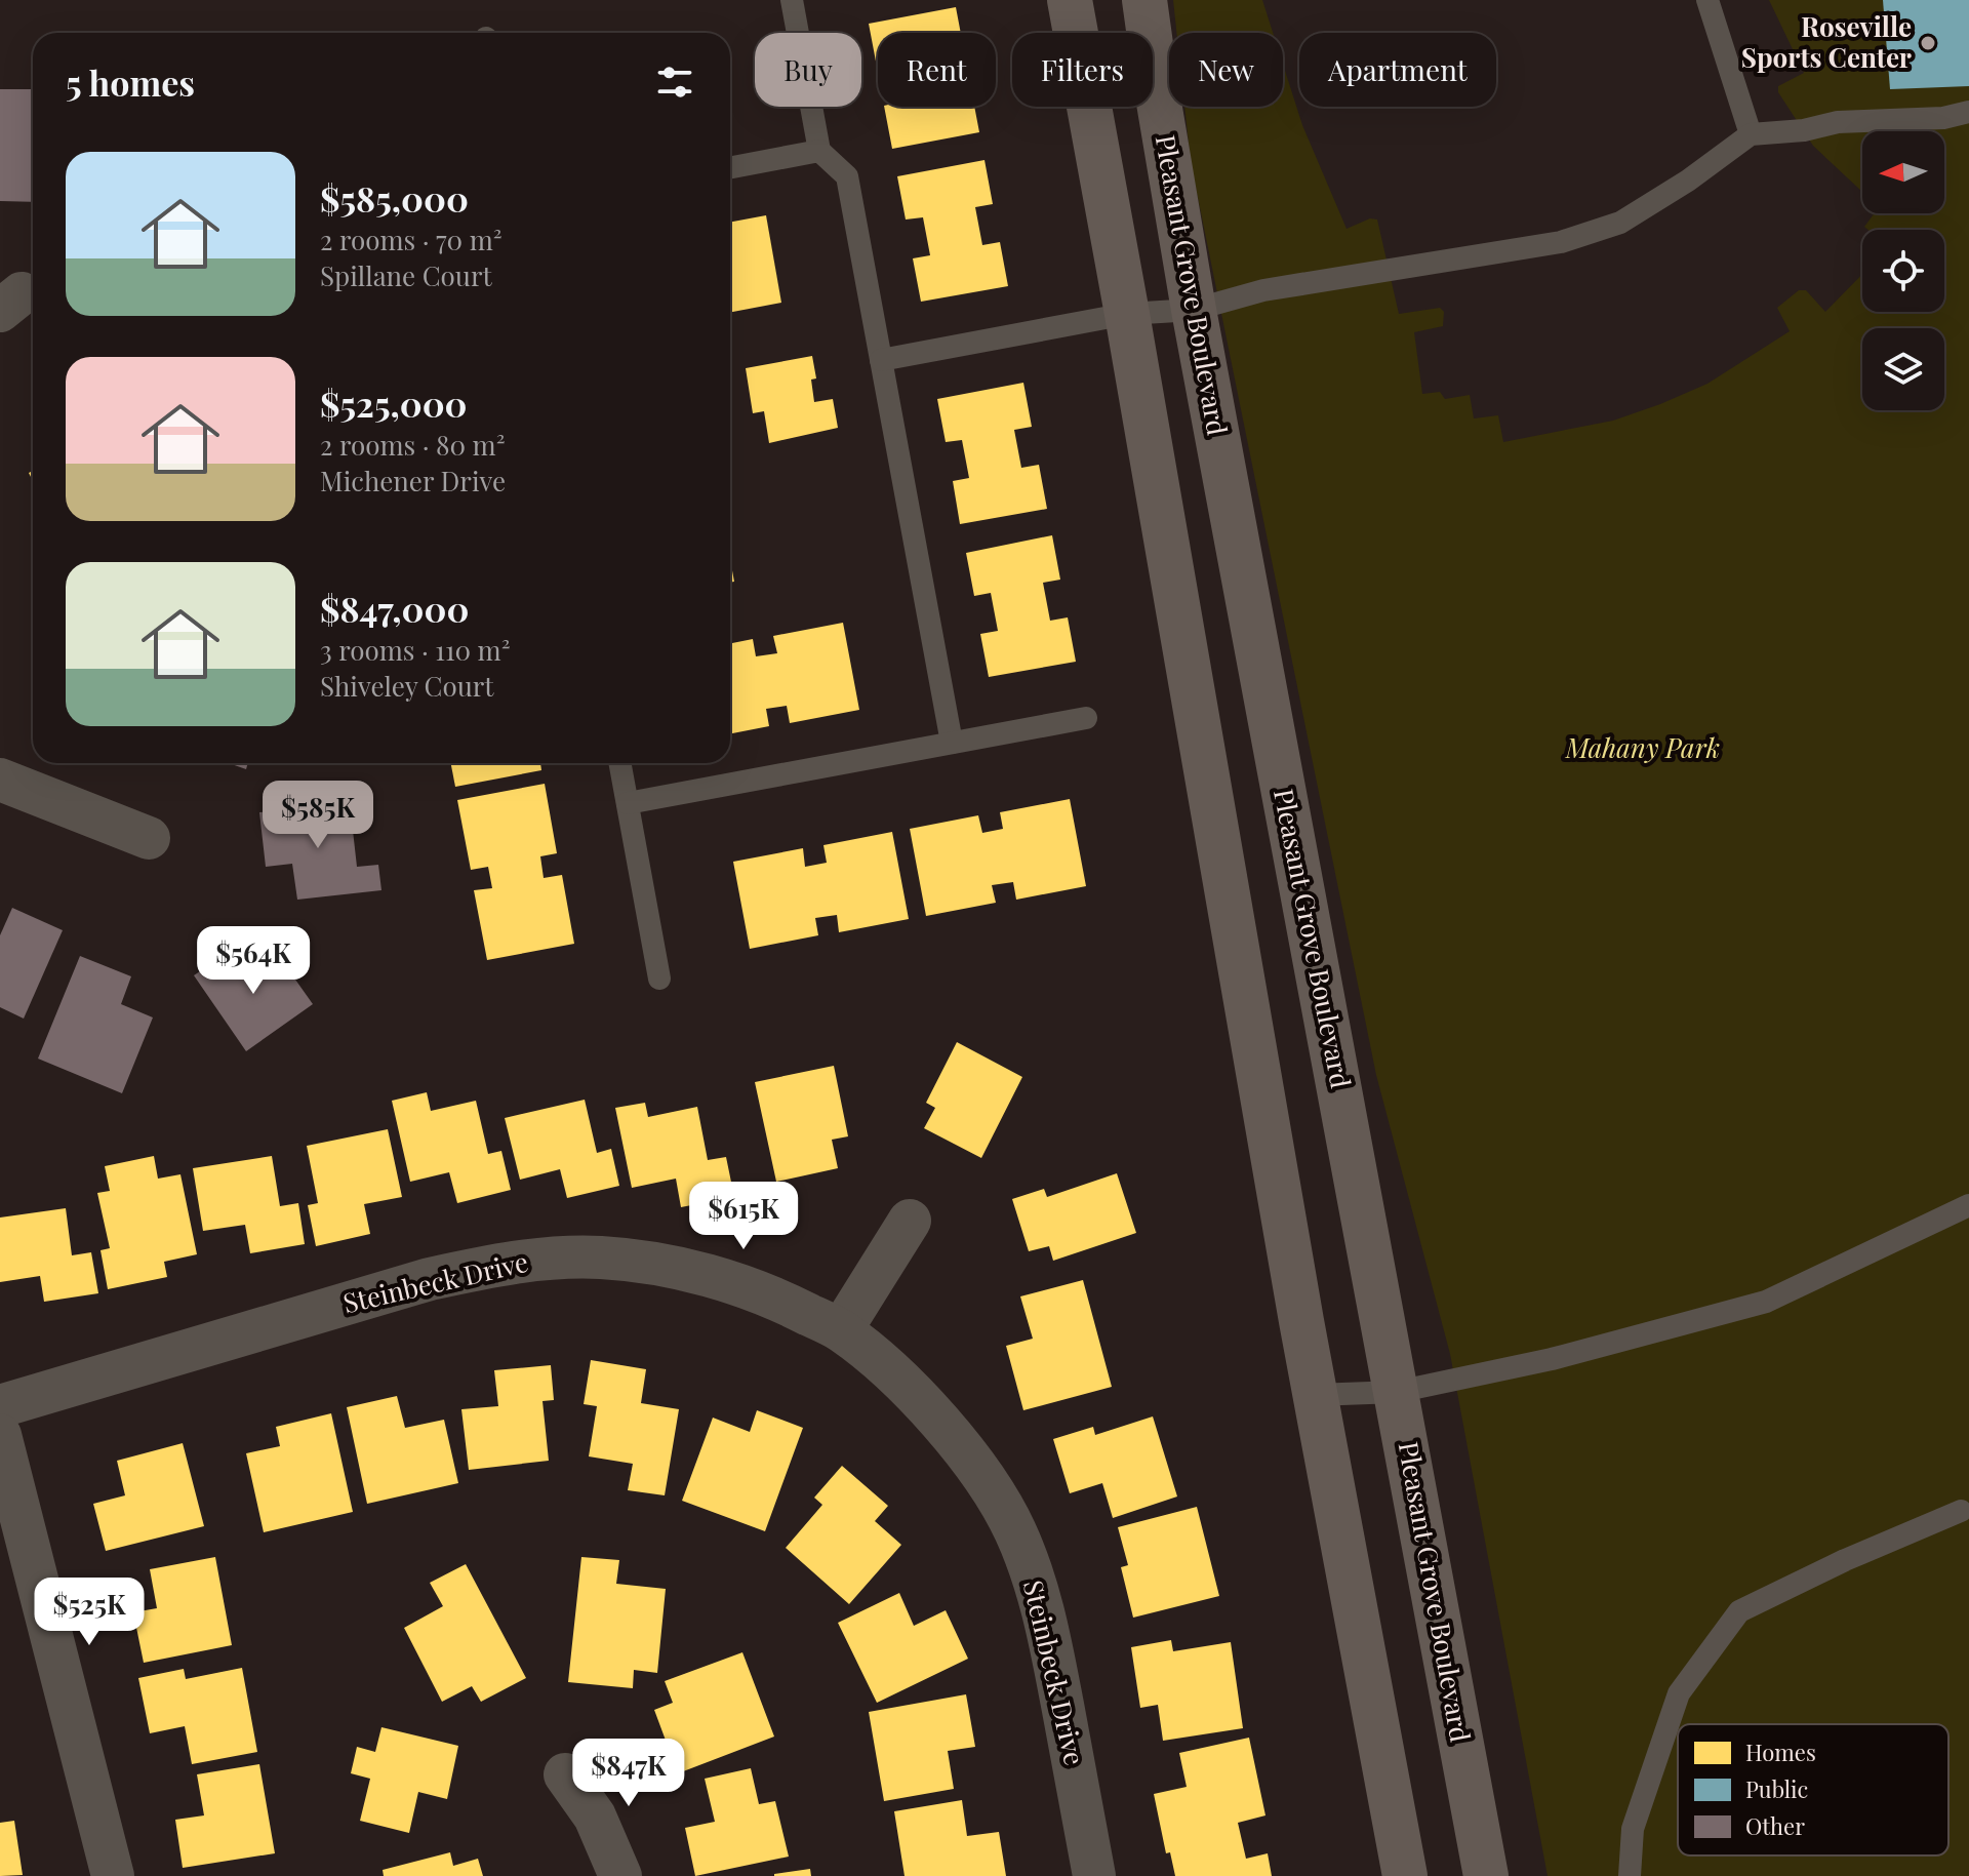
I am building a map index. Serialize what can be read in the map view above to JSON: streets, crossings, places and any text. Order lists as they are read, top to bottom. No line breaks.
{"streets":{"main road":["Pleasant Grove Boulevard"],"street":["Steinbeck Drive"]},"parks":["Mahany Park"],"places":["Roseville Sports Center"],"legend":["Homes","Public","Other"],"north":"left","page":{"chip":["Buy","Rent","Filters","New","Apartment"],"heading":"5 homes","list":[{"name":"$585,000","note":"2 rooms · 70 m² · Spillane Court"},{"name":"$525,000","note":"2 rooms · 80 m² · Michener Drive"},{"name":"$847,000","note":"3 rooms · 110 m² · Shiveley Court"}],"price":["$585K","$564K","$615K","$525K","$847K"]}}
